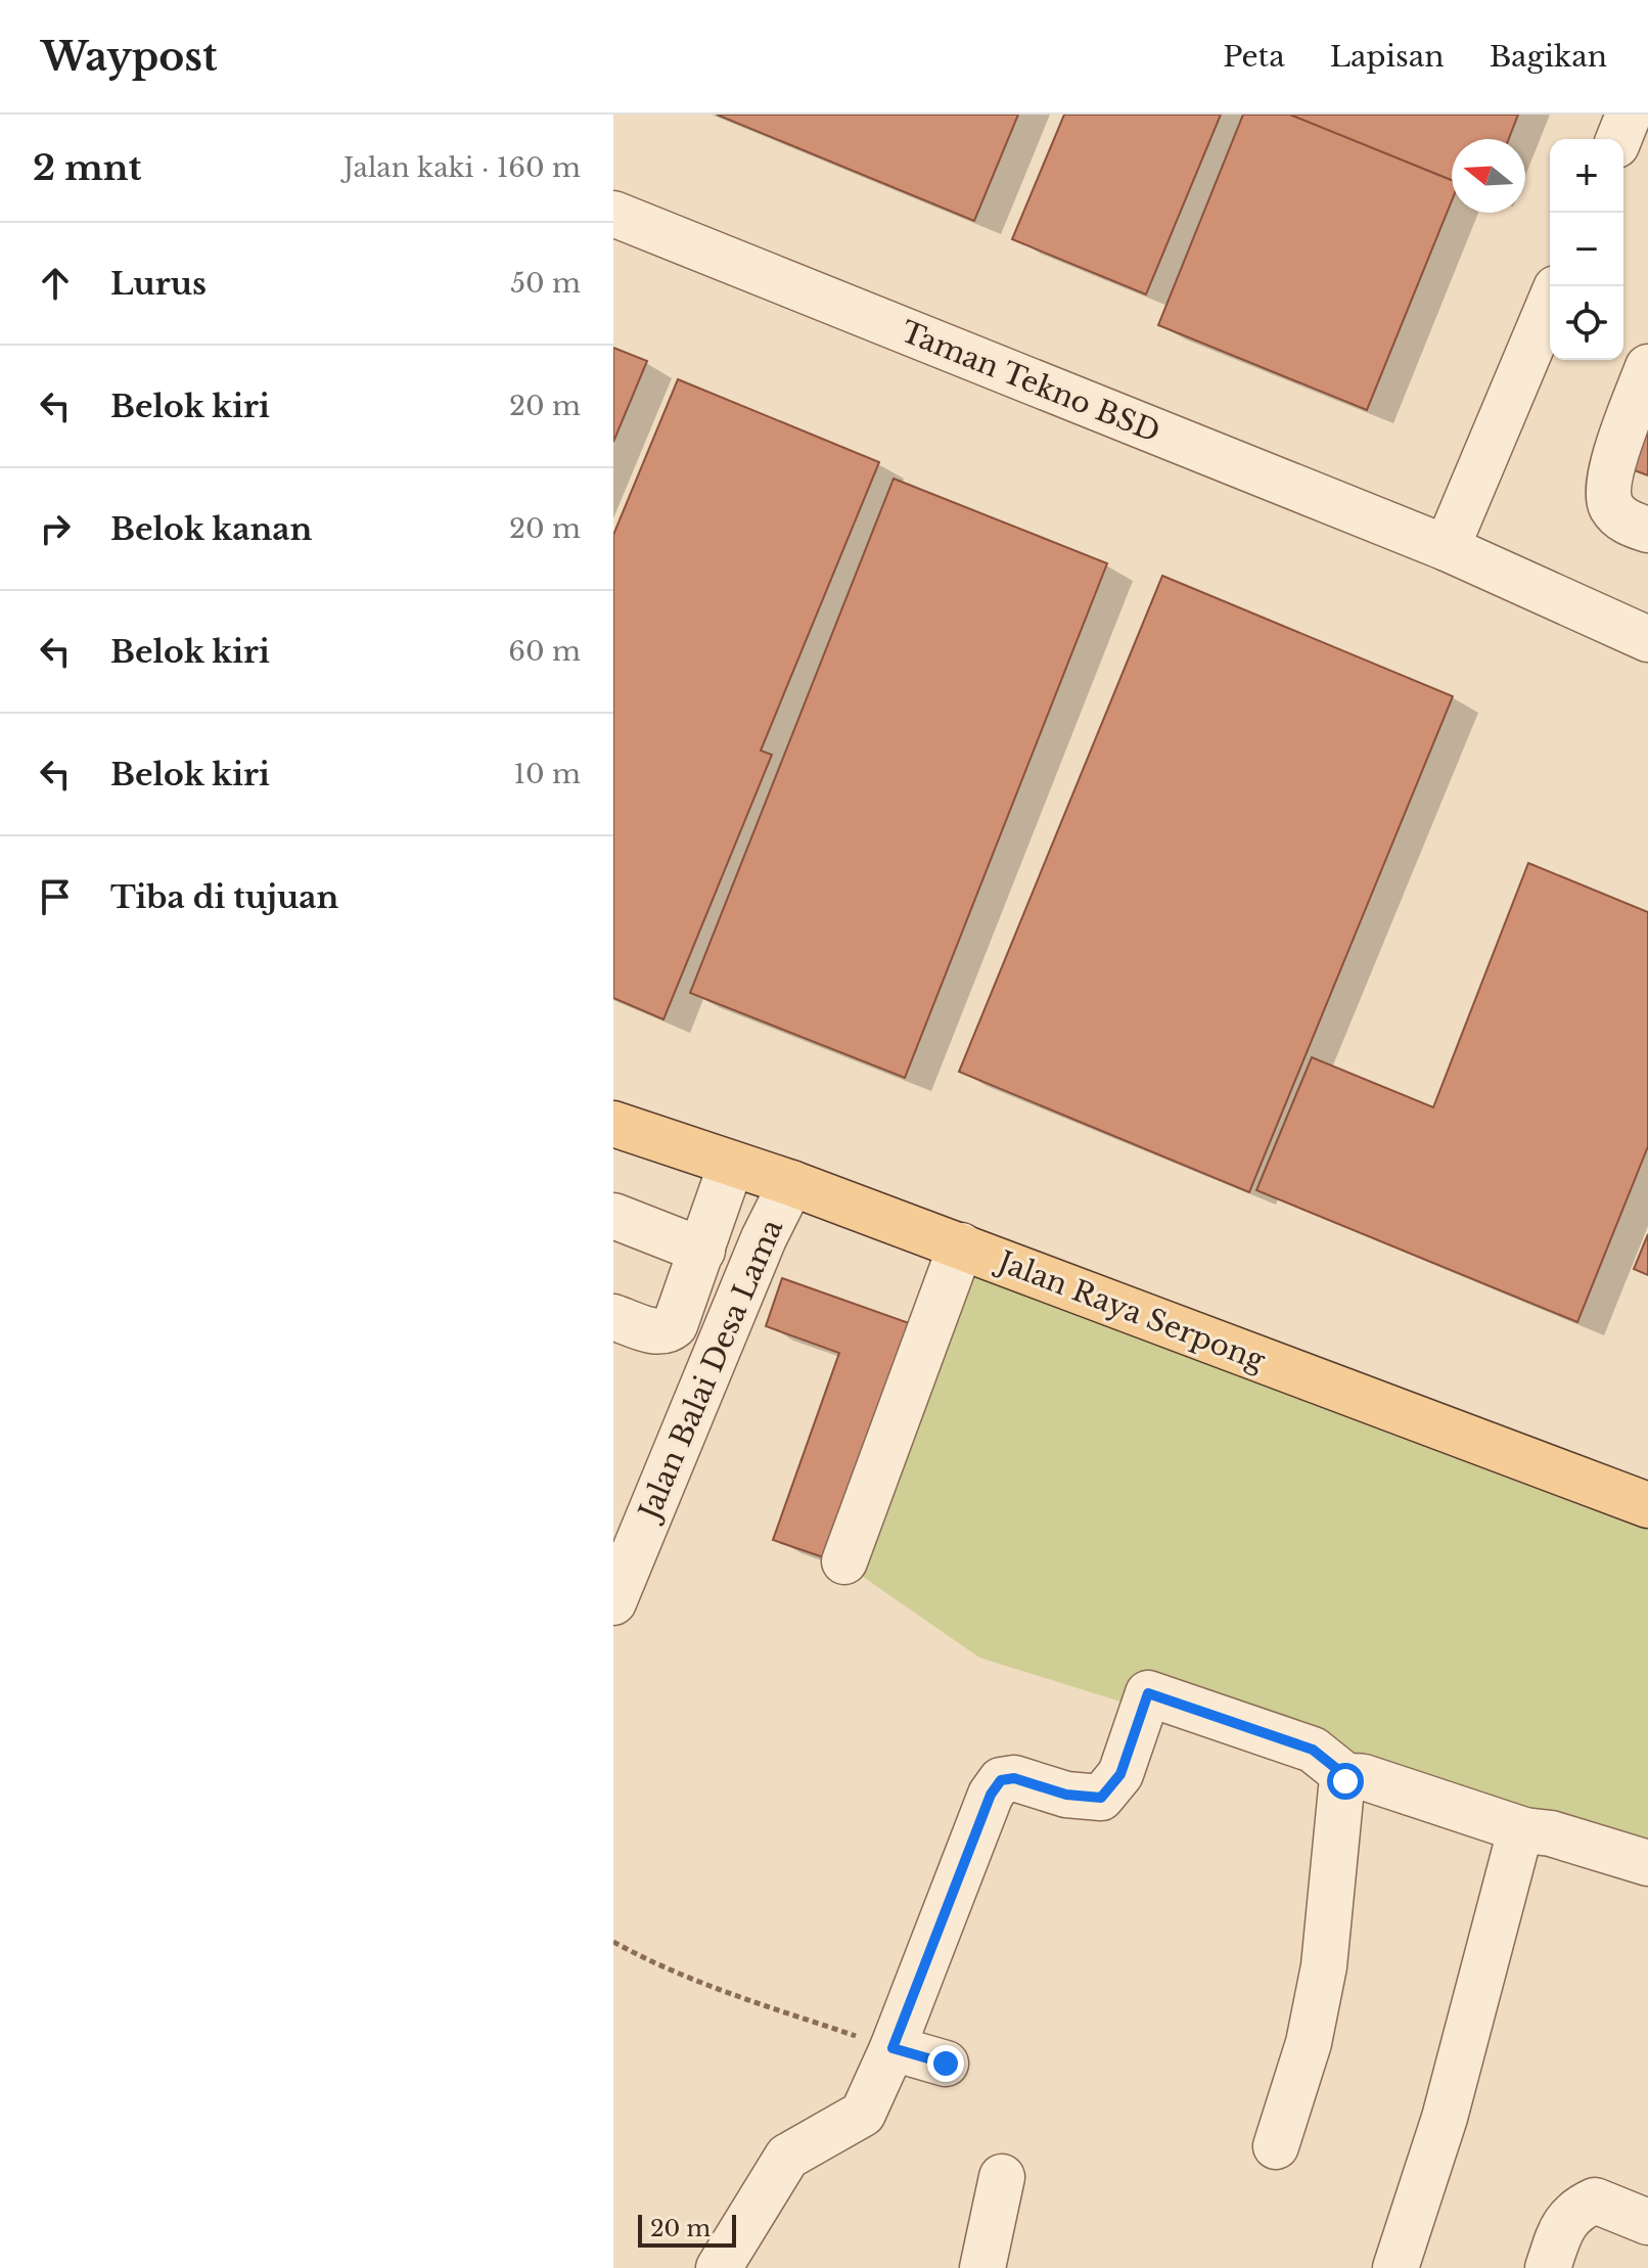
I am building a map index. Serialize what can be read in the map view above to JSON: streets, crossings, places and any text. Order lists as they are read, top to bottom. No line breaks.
{"streets":{"main road":["Jalan Raya Serpong"],"street":["Taman Tekno BSD","Jalan Balai Desa Lama"]},"crossings":[["Jalan Raya Serpong","Jalan Balai Desa Lama"]],"scale_bar":"20 m","north":"left","page":{"header":"Waypost","nav":["Peta","Lapisan","Bagikan"],"heading":["2 mnt","Jalan kaki · 160 m"],"map_buttons":["+","−"],"list":[["Lurus","50 m"],["Belok kiri","20 m"],["Belok kanan","20 m"],["Belok kiri","60 m"],["Belok kiri","10 m"],"Tiba di tujuan"],"scale":"20 m"}}
